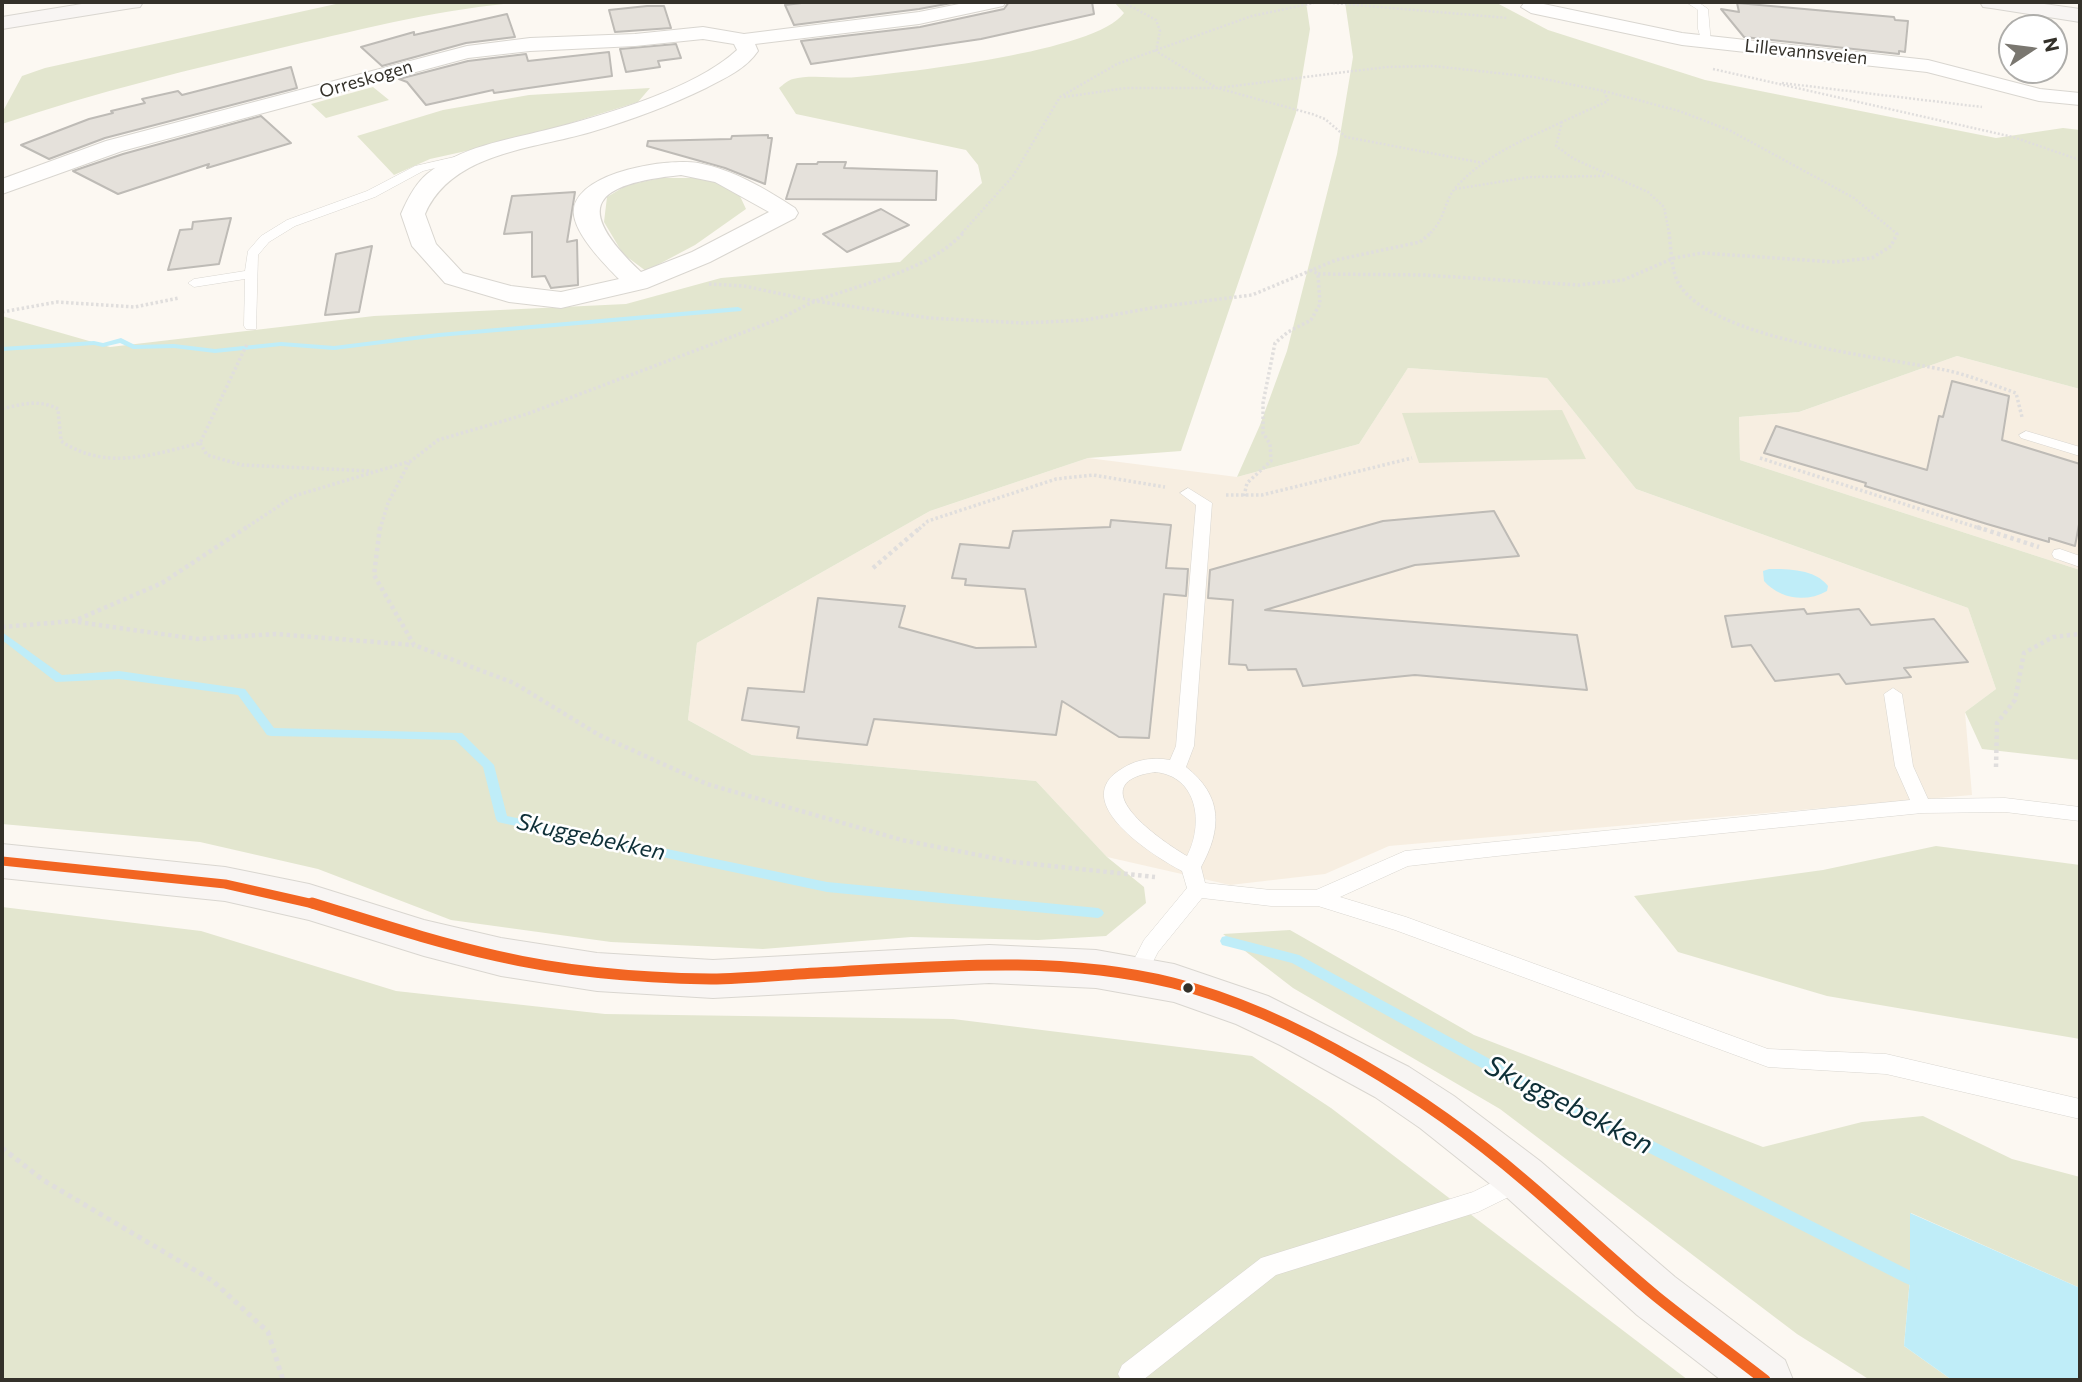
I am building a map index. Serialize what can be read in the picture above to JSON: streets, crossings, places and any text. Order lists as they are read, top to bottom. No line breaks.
{"streets":{"street":["Lillevannsveien","Orreskogen"]},"water":["Skuggebekken"],"north":"right"}
